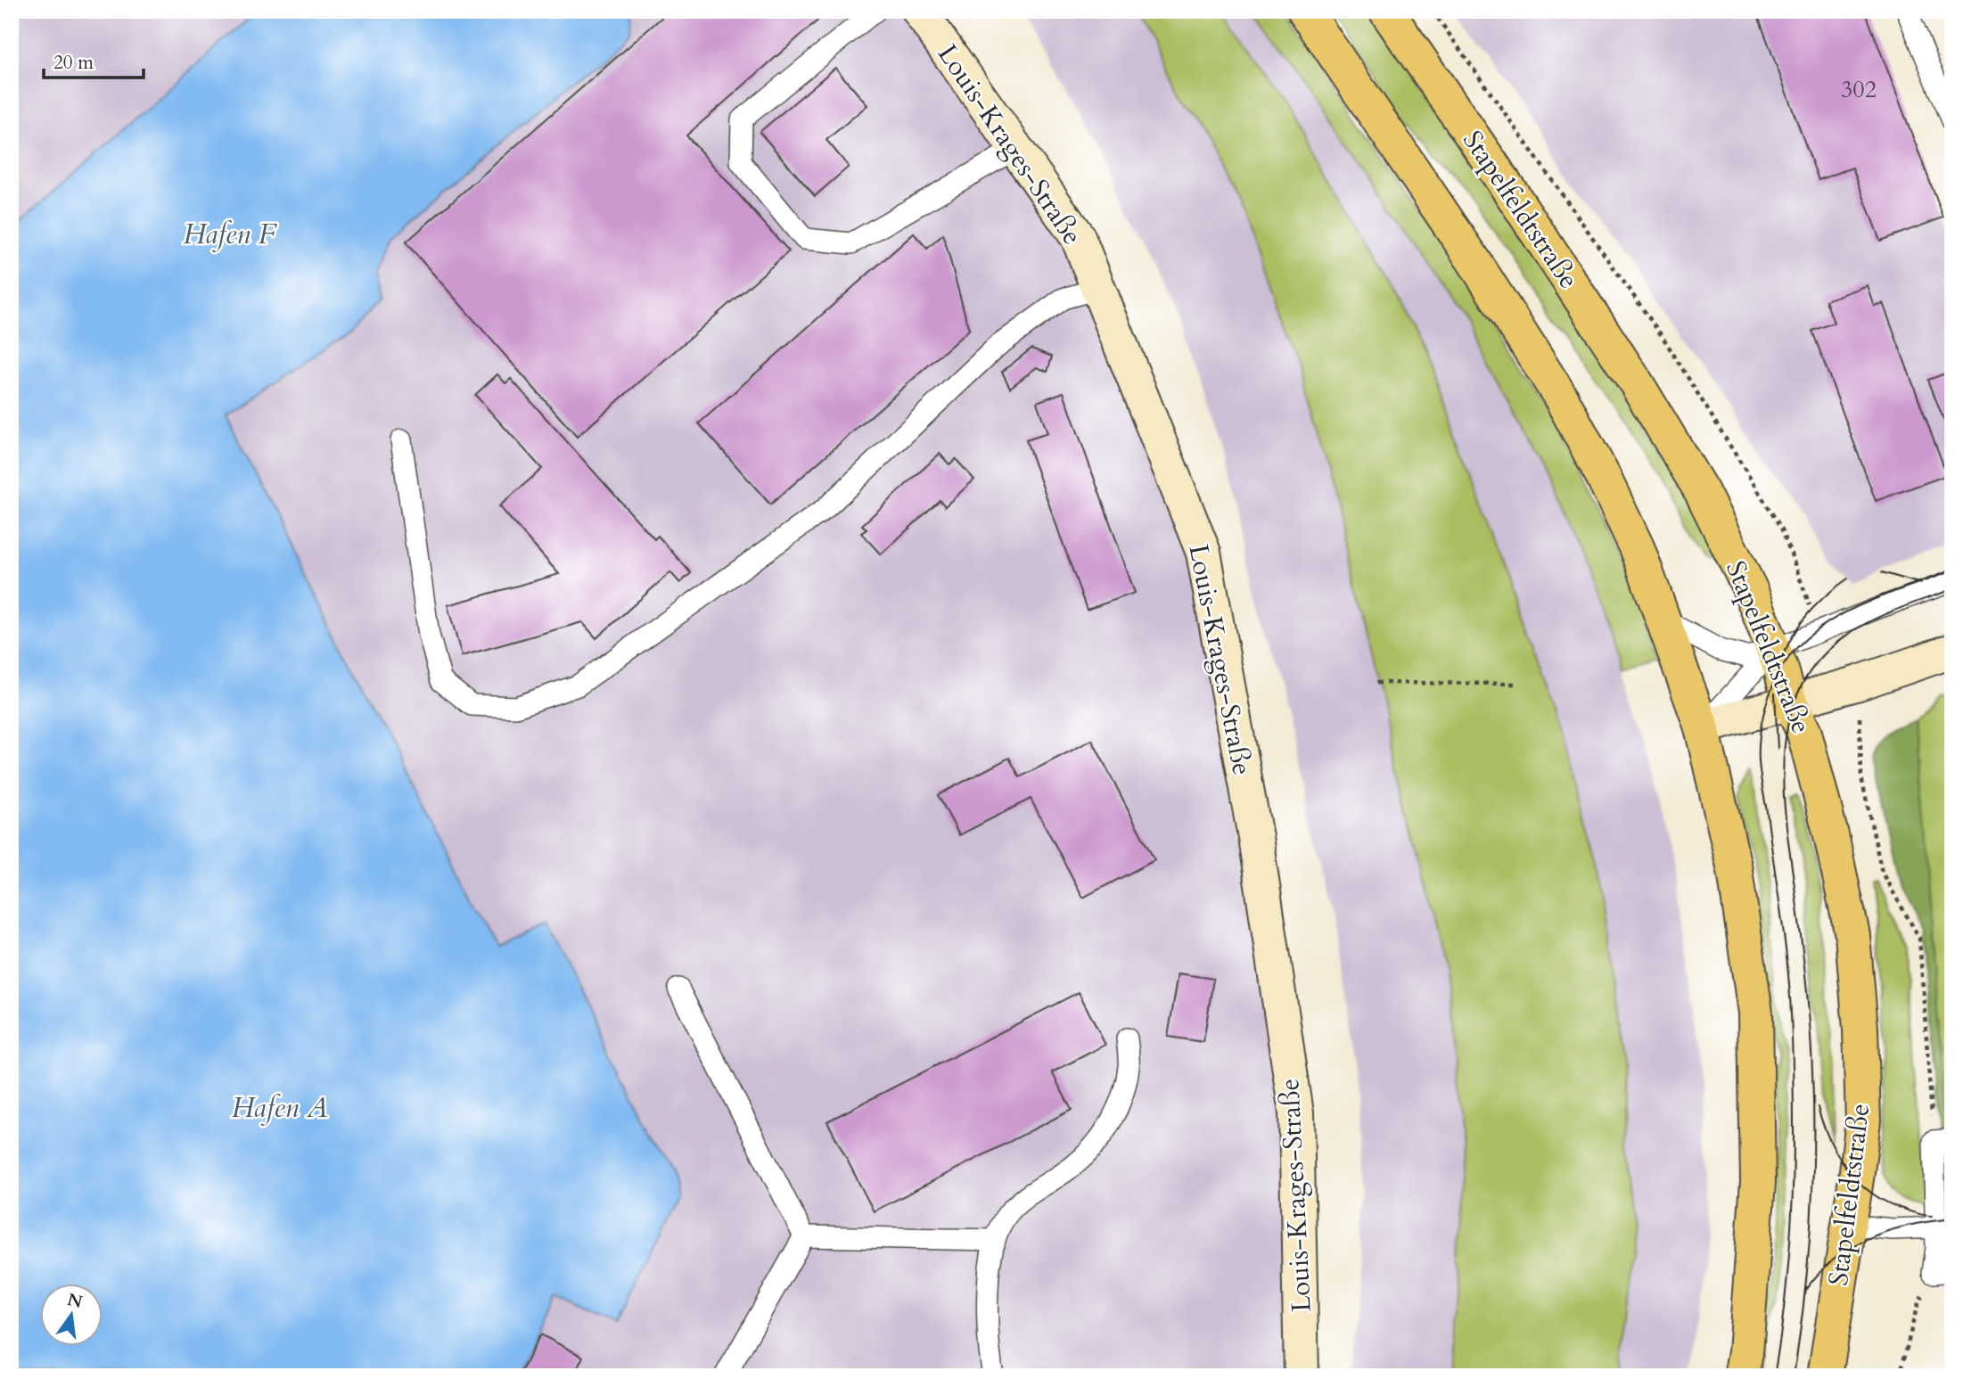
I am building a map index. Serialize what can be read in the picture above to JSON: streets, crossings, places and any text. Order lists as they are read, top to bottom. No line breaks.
{"streets":{"main road":["Stapelfeldtstraße"],"street":["Louis-Krages-Straße"]},"water":["Hafen F","Hafen A"],"house_numbers":["302"],"scale_bar":"20 m","north":"top"}
